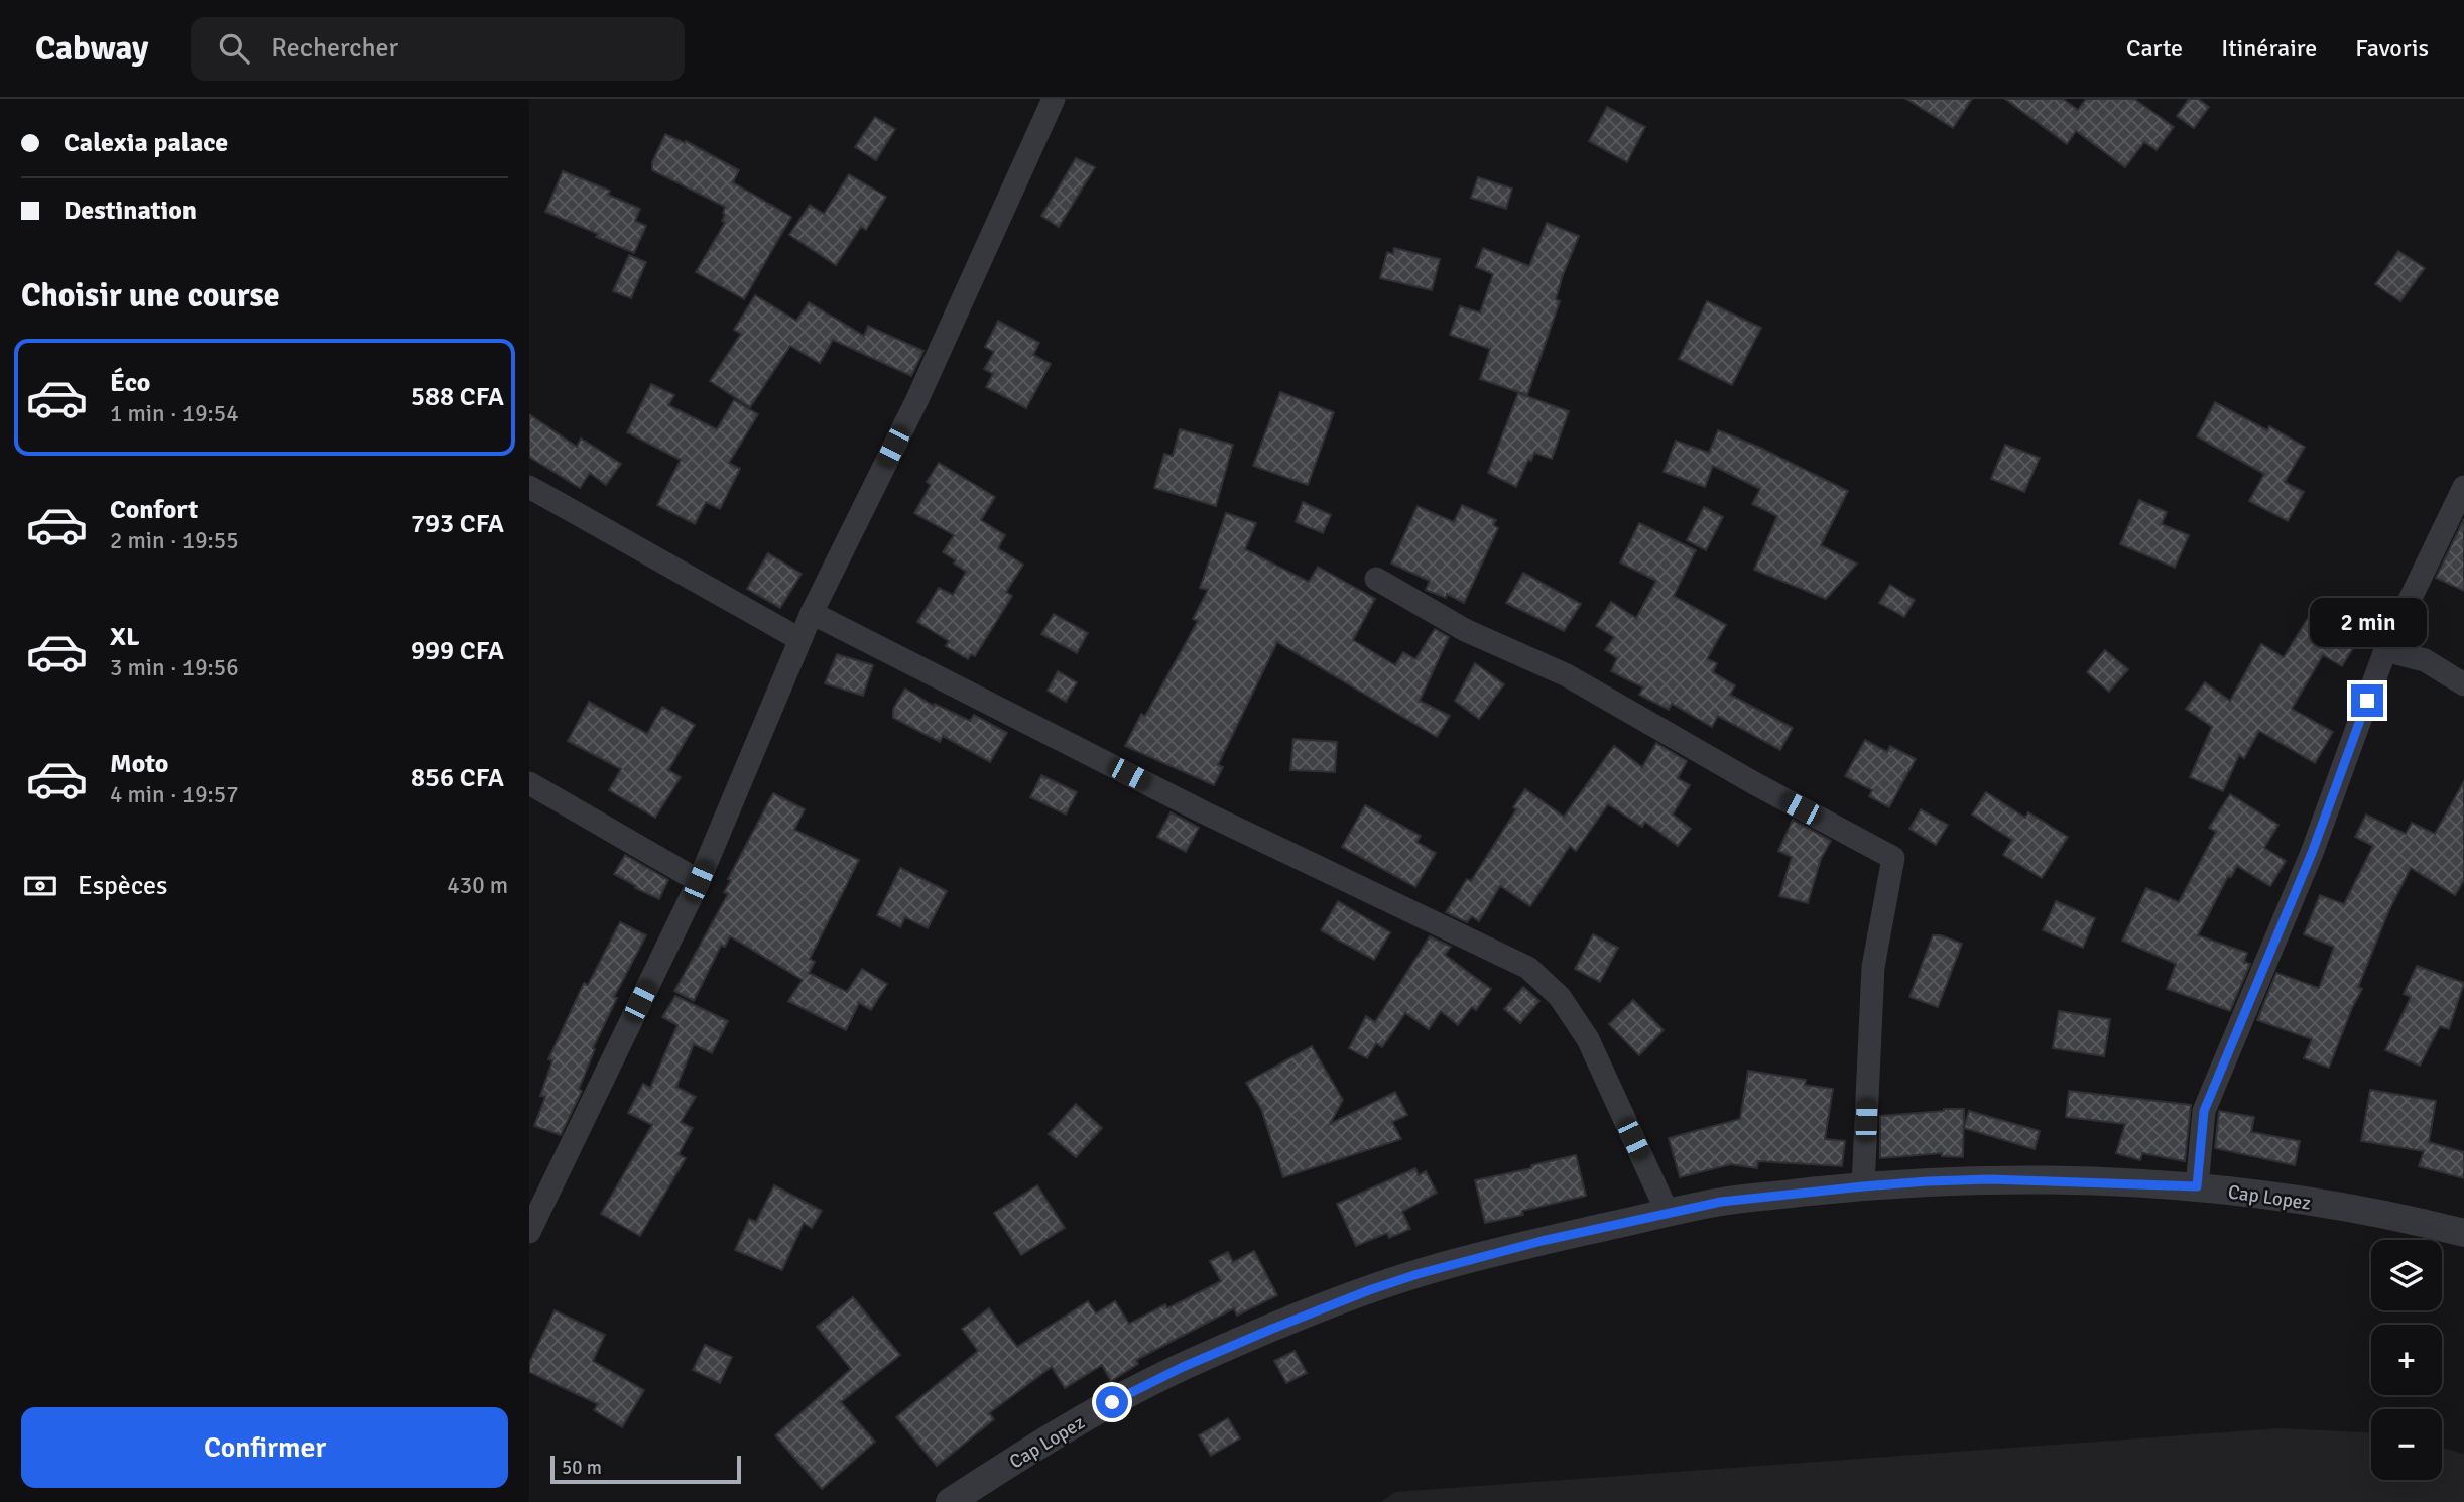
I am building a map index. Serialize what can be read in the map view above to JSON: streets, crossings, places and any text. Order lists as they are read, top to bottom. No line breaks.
{"streets":{"street":["Cap Lopez"]},"scale_bar":"50 m","page":{"header":"Cabway","search":"Rechercher","nav":["Carte","Itinéraire","Favoris"],"banner":["Calexia palace","Destination"],"heading":"Choisir une course","list":[{"name":"Éco","note":"1 min · 19:54","value":"588 CFA"},{"name":"Confort","note":"2 min · 19:55","value":"793 CFA"},{"name":"XL","note":"3 min · 19:56","value":"999 CFA"},{"name":"Moto","note":"4 min · 19:57","value":"856 CFA"}],"bubble":"2 min","pay":["Espèces","430 m"],"map_buttons":["+","−"],"buttons":"Confirmer","scale":"50 m"}}
